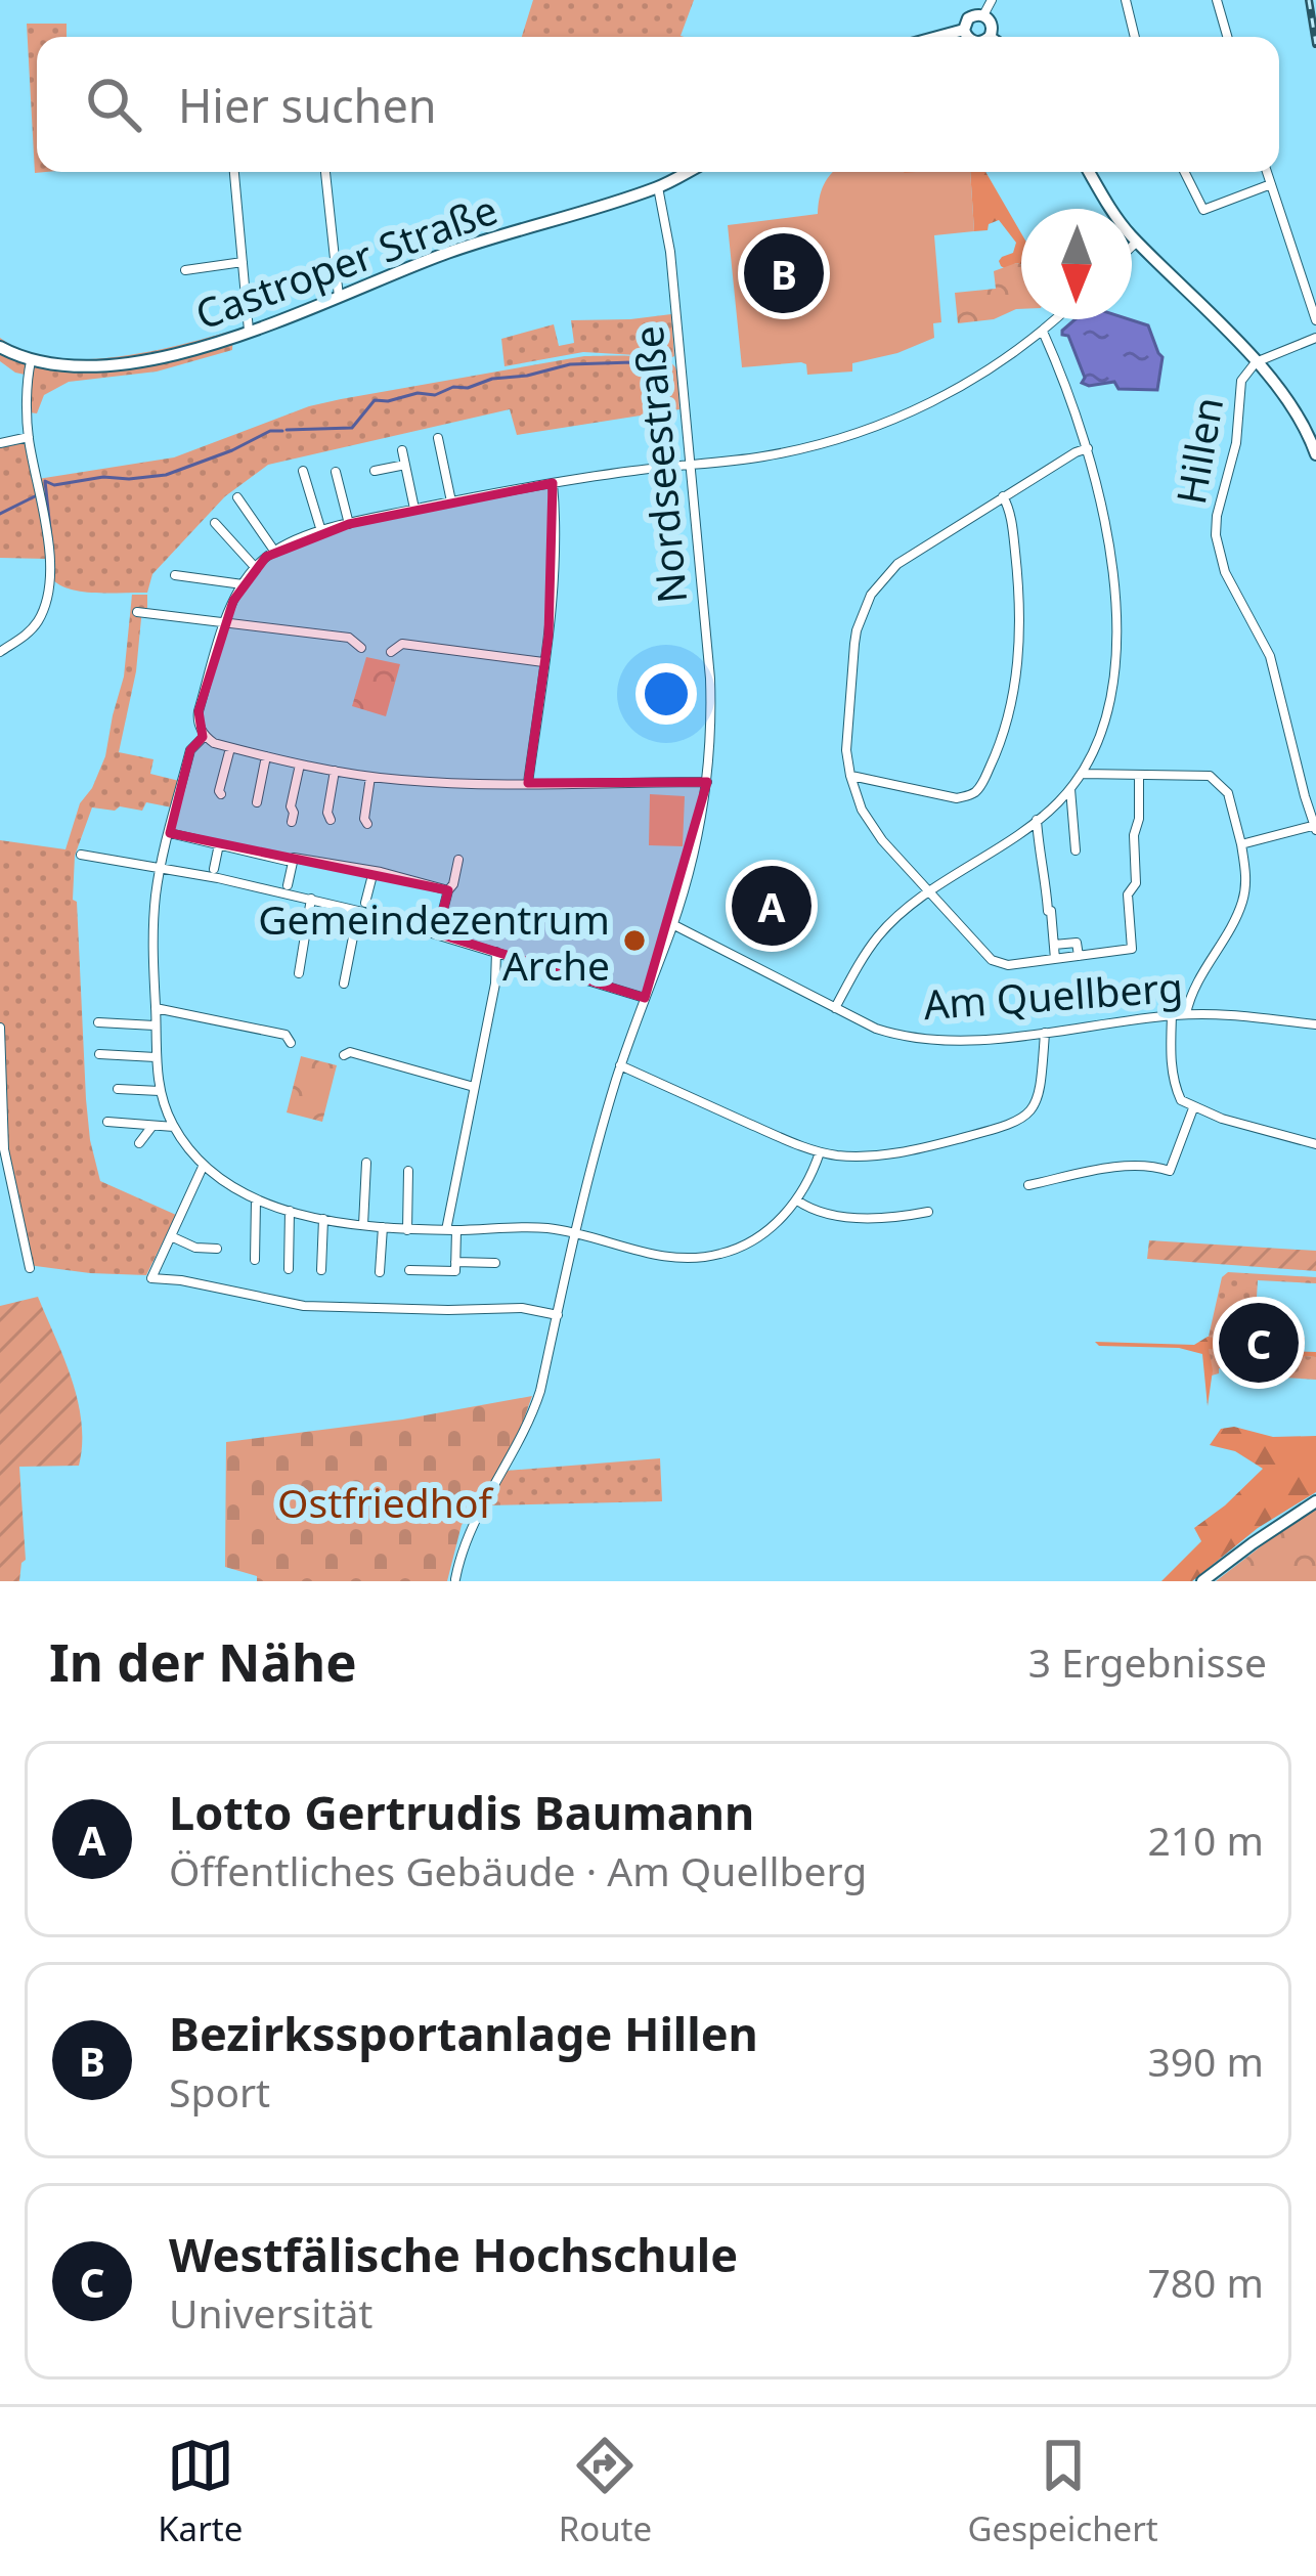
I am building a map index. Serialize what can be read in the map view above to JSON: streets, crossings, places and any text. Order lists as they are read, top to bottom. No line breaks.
{"streets":{"main road":["Castroper Straße"],"street":["Hillen","Nordseestraße","Am Quellberg"]},"crossings":[["Castroper Straße","Nordseestraße"],["Nordseestraße","Am Quellberg"]],"parks":["Ostfriedhof"],"places":["Gemeindezentrum Arche"],"north":"bottom","page":{"search":"Hier suchen","pins":["B","A","C"],"heading":["In der Nähe","3 Ergebnisse"],"list":[{"mark":"A","name":"Lotto Gertrudis Baumann","note":"Öffentliches Gebäude · Am Quellberg","value":"210 m"},{"mark":"B","name":"Bezirkssportanlage Hillen","note":"Sport","value":"390 m"},{"mark":"C","name":"Westfälische Hochschule","note":"Universität","value":"780 m"}],"nav":["Karte","Route","Gespeichert"]}}
